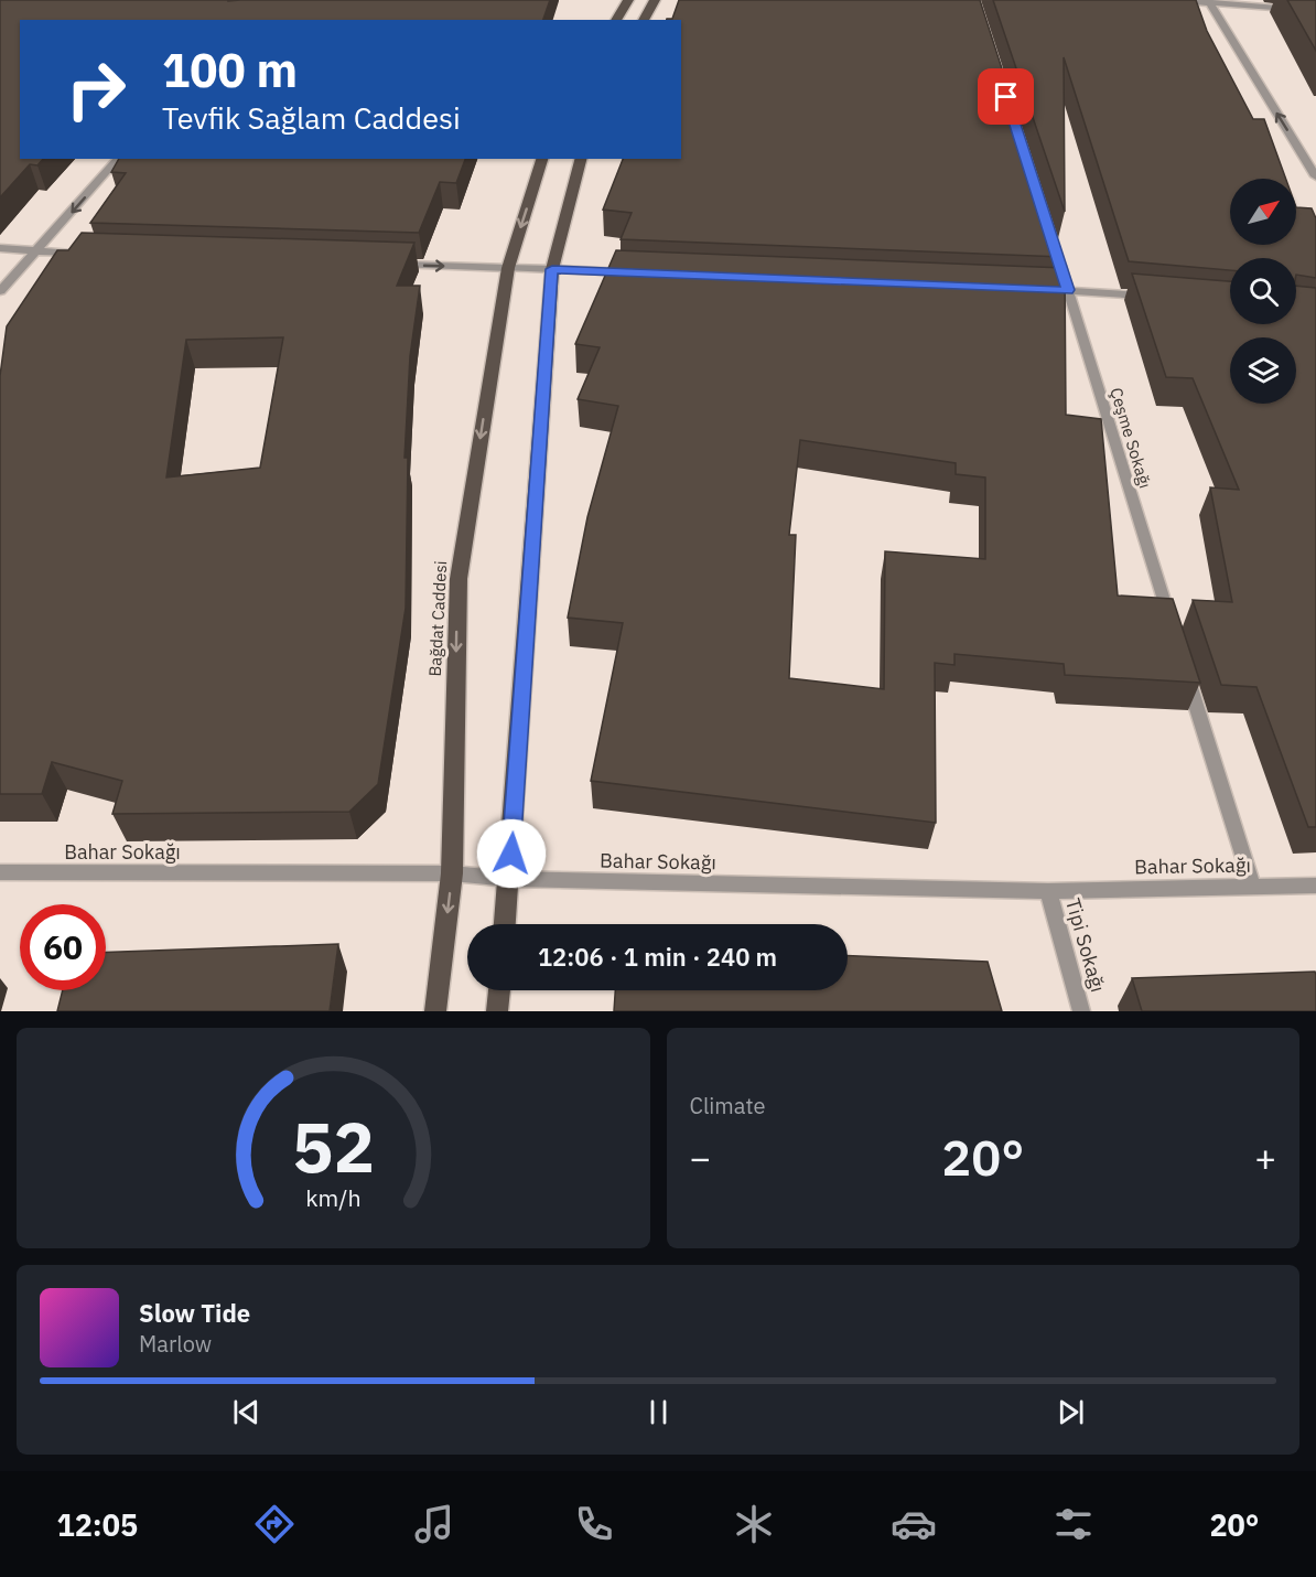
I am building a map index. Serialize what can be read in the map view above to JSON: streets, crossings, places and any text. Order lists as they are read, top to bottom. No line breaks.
{"streets":{"main road":["Bağdat Caddesi"],"street":["Çeşme Sokağı","Bahar Sokağı","Tipi Sokağı"]},"crossings":[["Bağdat Caddesi","Bahar Sokağı"],["Bahar Sokağı","Tipi Sokağı"]],"north":"top right","page":{"turn":["100 m","Tevfik Sağlam Caddesi"],"limit":"60","trip":"12:06 · 1 min · 240 m","tile":"Climate","heat":["−","20°","+"],"song":["Slow Tide","Marlow"],"tabs":["12:05","20°"],"gauge":["52","km/h"]}}
